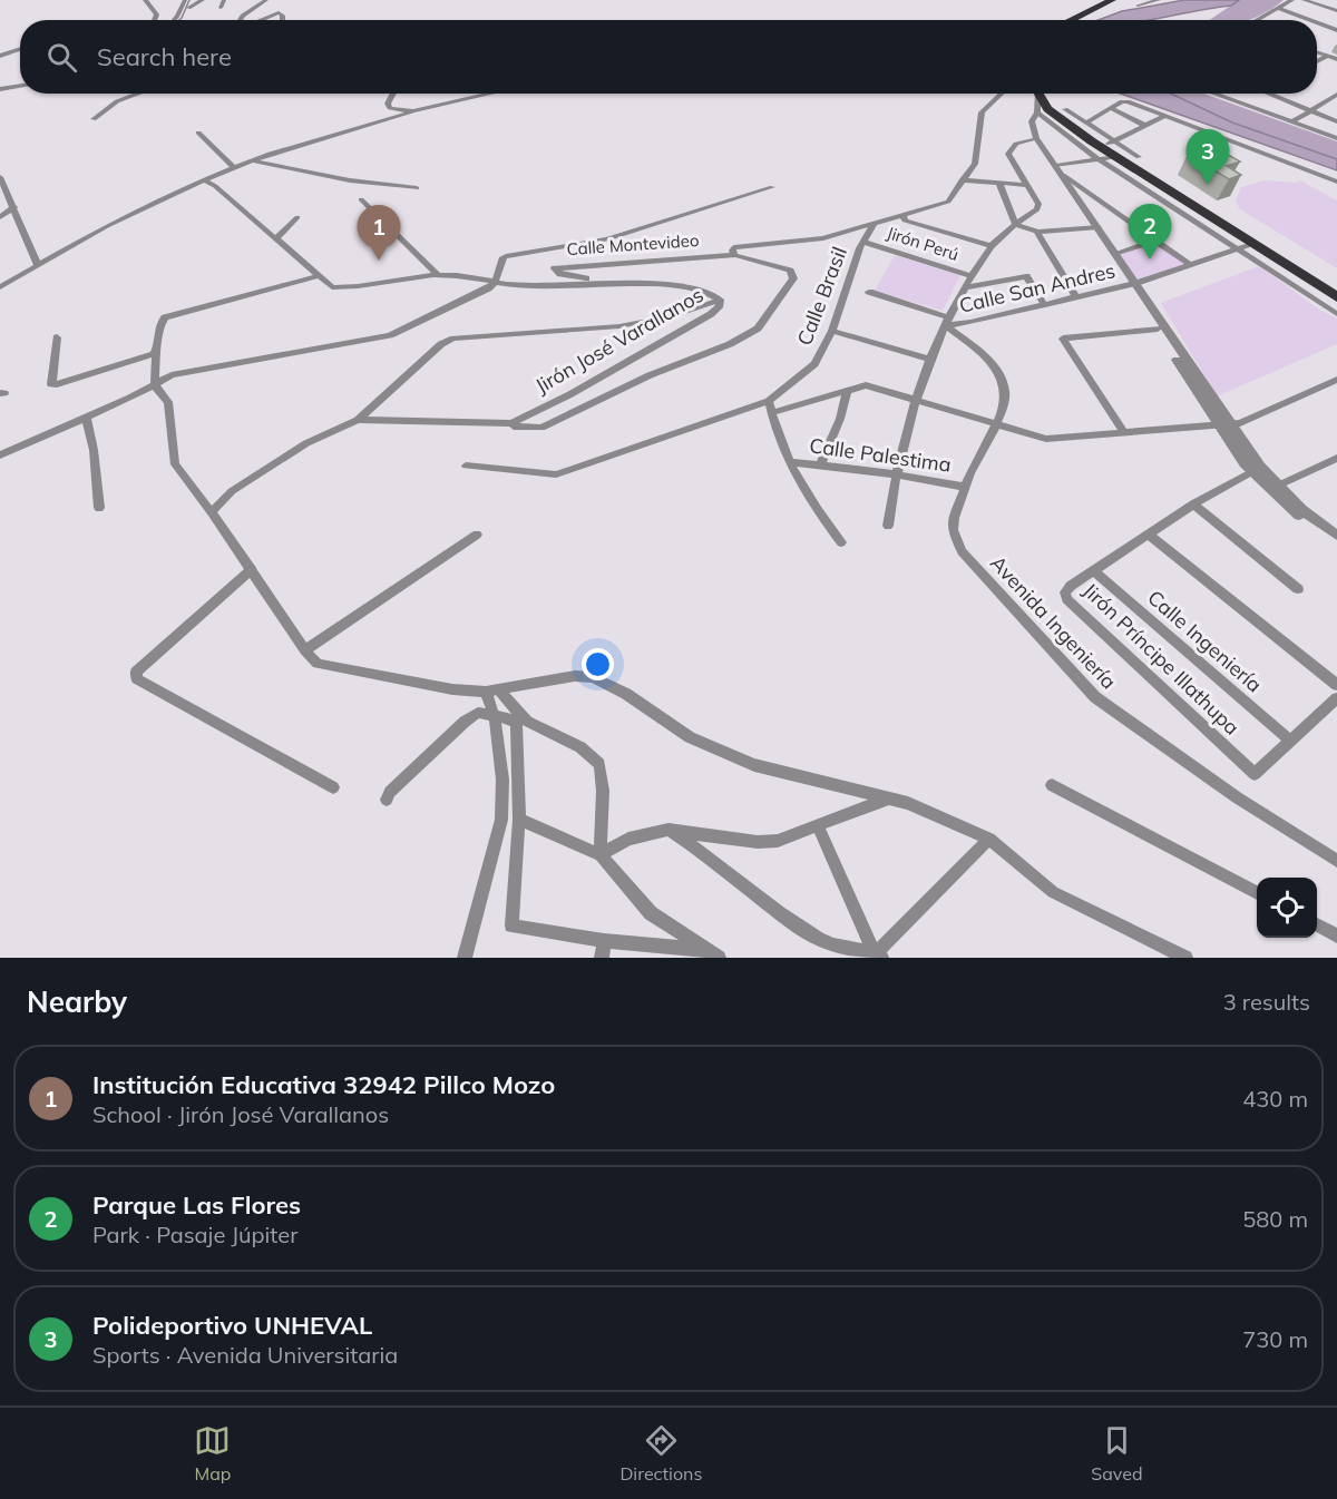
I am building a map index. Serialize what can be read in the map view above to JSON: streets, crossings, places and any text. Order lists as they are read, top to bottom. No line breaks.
{"streets":{"street":["Jirón Perú","Calle Montevideo","Calle San Andres","Calle Brasil","Jirón José Varallanos","Calle Palestima","Avenida Ingeniería","Calle Ingeniería","Jirón Príncipe Illathupa"]},"crossings":[["Jirón Perú","Calle Brasil"],["Calle Montevideo","Jirón José Varallanos"],["Calle Palestima","Avenida Ingeniería"],["Calle Ingeniería","Jirón Príncipe Illathupa"]],"page":{"search":"Search here","pins":["3","2","1"],"heading":["Nearby","3 results"],"list":[{"mark":"1","name":"Institución Educativa 32942 Pillco Mozo","note":"School · Jirón José Varallanos","value":"430 m"},{"mark":"2","name":"Parque Las Flores","note":"Park · Pasaje Júpiter","value":"580 m"},{"mark":"3","name":"Polideportivo UNHEVAL","note":"Sports · Avenida Universitaria","value":"730 m"}],"nav":["Map","Directions","Saved"]}}
